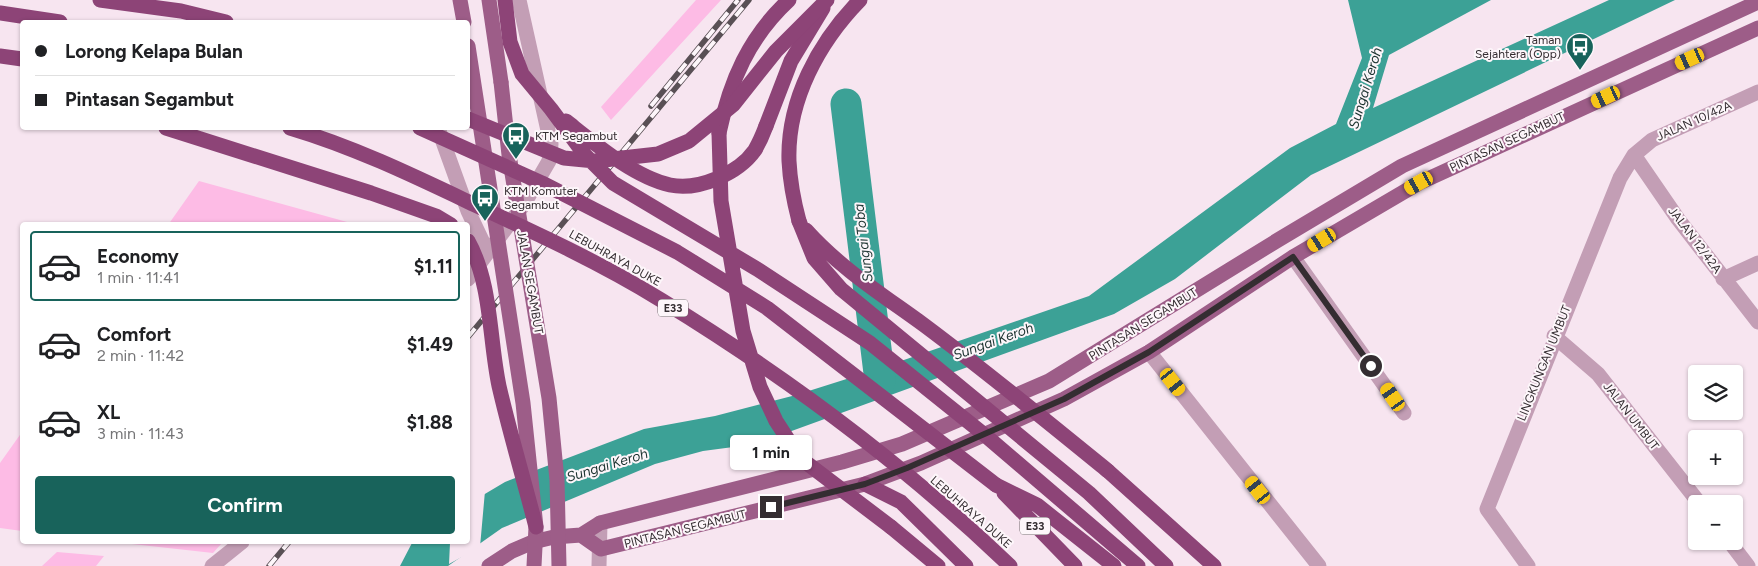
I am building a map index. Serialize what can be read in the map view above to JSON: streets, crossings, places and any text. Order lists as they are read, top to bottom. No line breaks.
{"streets":{"highway":["LEBUHRAYA DUKE","E33"],"main road":["PINTASAN SEGAMBUT","JALAN SEGAMBUT"],"street":["JALAN 10/42A","JALAN 12/42A","LINGKUNGAN UMBUT","JALAN UMBUT"]},"crossings":[["JALAN 10/42A","JALAN 12/42A"],["JALAN 10/42A","LINGKUNGAN UMBUT"],["JALAN 12/42A","LINGKUNGAN UMBUT"],["LINGKUNGAN UMBUT","JALAN UMBUT"]],"water":["Sungai Keroh","Sungai Toba"],"places":{"bus stop":["Taman Sejahtera (Opp)","KTM Segambut","KTM Komuter Segambut"]},"page":{"banner":["Lorong Kelapa Bulan","Pintasan Segambut"],"list":[{"name":"Economy","note":"1 min · 11:41","value":"$1.11"},{"name":"Comfort","note":"2 min · 11:42","value":"$1.49"},{"name":"XL","note":"3 min · 11:43","value":"$1.88"}],"map_buttons":["+","−"],"bubble":"1 min","buttons":"Confirm"}}
